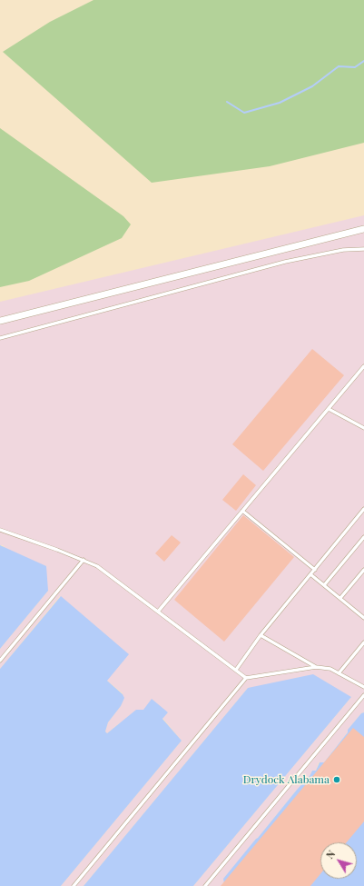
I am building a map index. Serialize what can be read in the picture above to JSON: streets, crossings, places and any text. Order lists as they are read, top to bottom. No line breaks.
{"places":["Drydock Alabama"],"north":"top left"}
